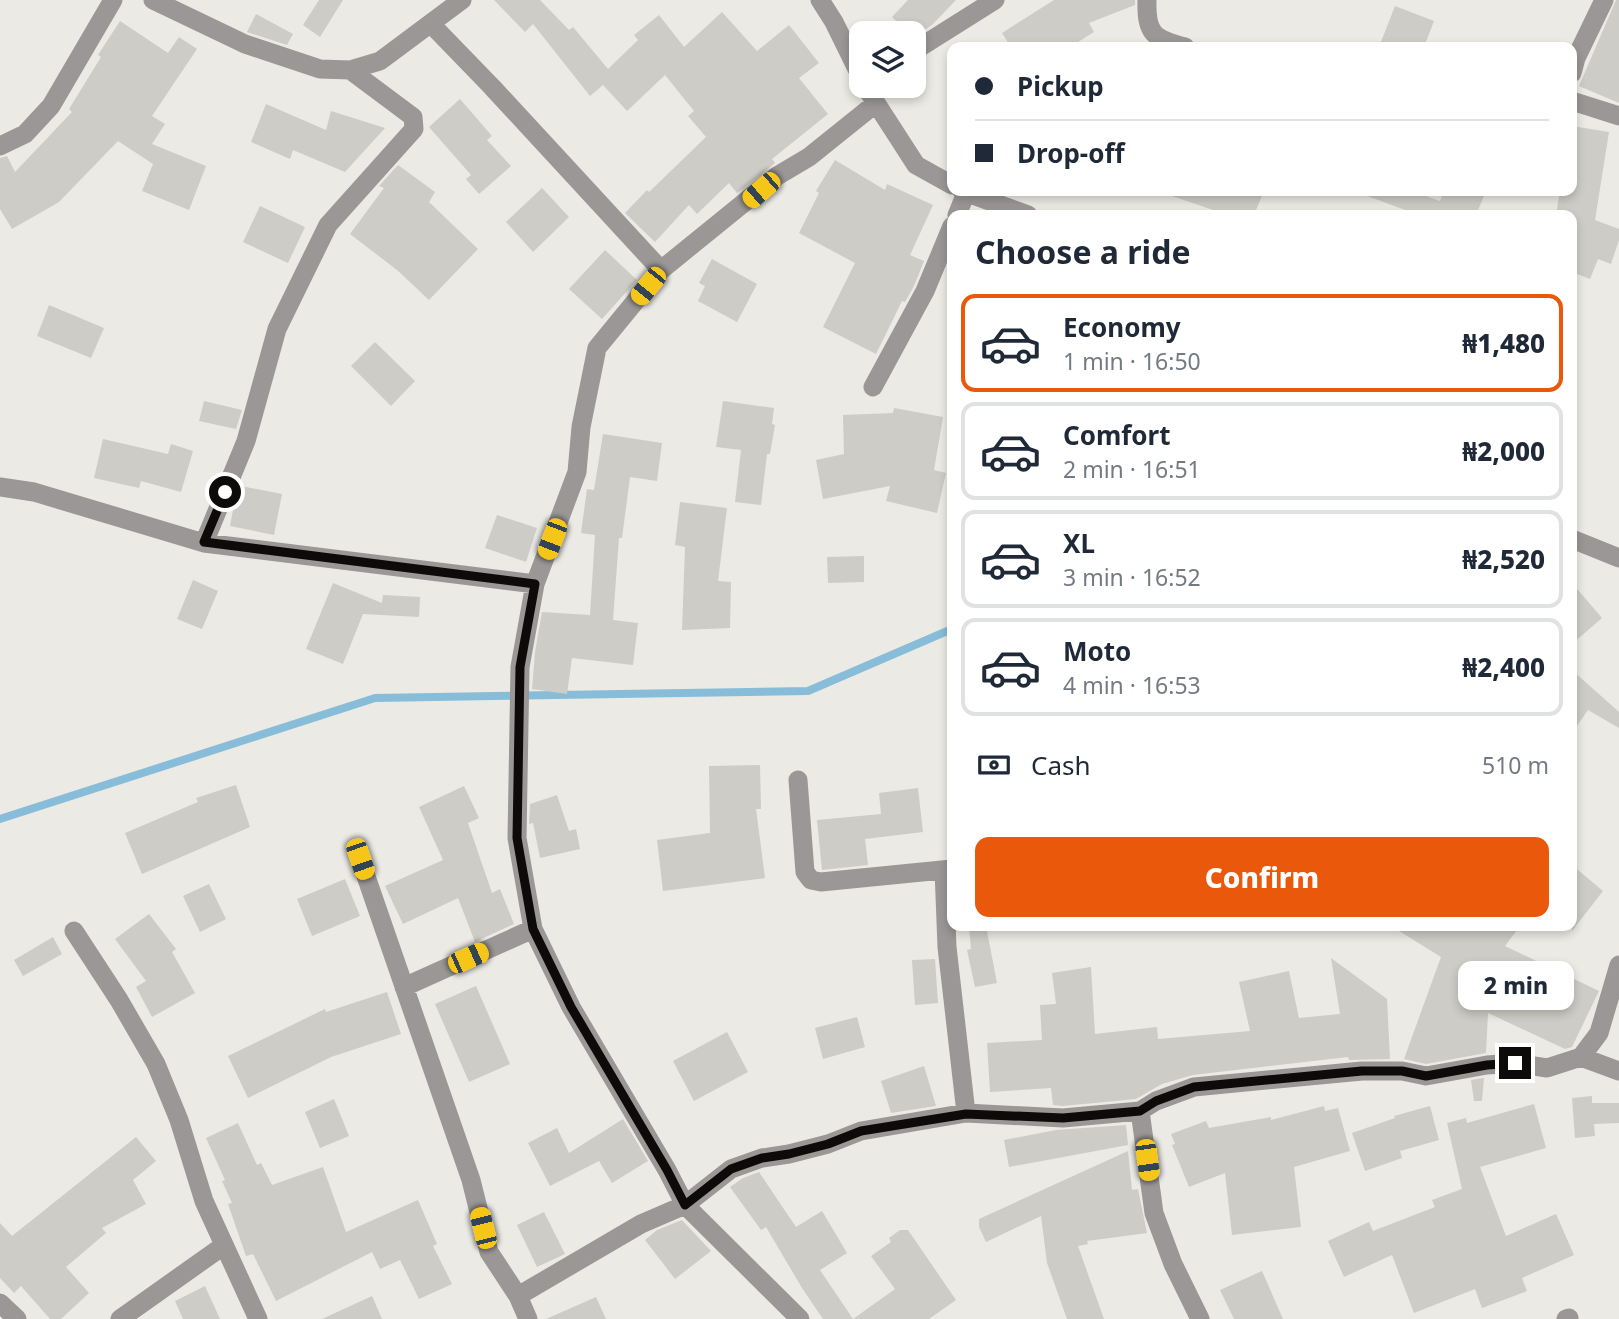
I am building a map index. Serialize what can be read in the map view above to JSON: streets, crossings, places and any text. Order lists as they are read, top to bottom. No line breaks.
{"page":{"banner":["Pickup","Drop-off"],"heading":"Choose a ride","list":[{"name":"Economy","note":"1 min · 16:50","value":"₦1,480"},{"name":"Comfort","note":"2 min · 16:51","value":"₦2,000"},{"name":"XL","note":"3 min · 16:52","value":"₦2,520"},{"name":"Moto","note":"4 min · 16:53","value":"₦2,400"}],"pay":["Cash","510 m"],"buttons":"Confirm","bubble":"2 min"}}
